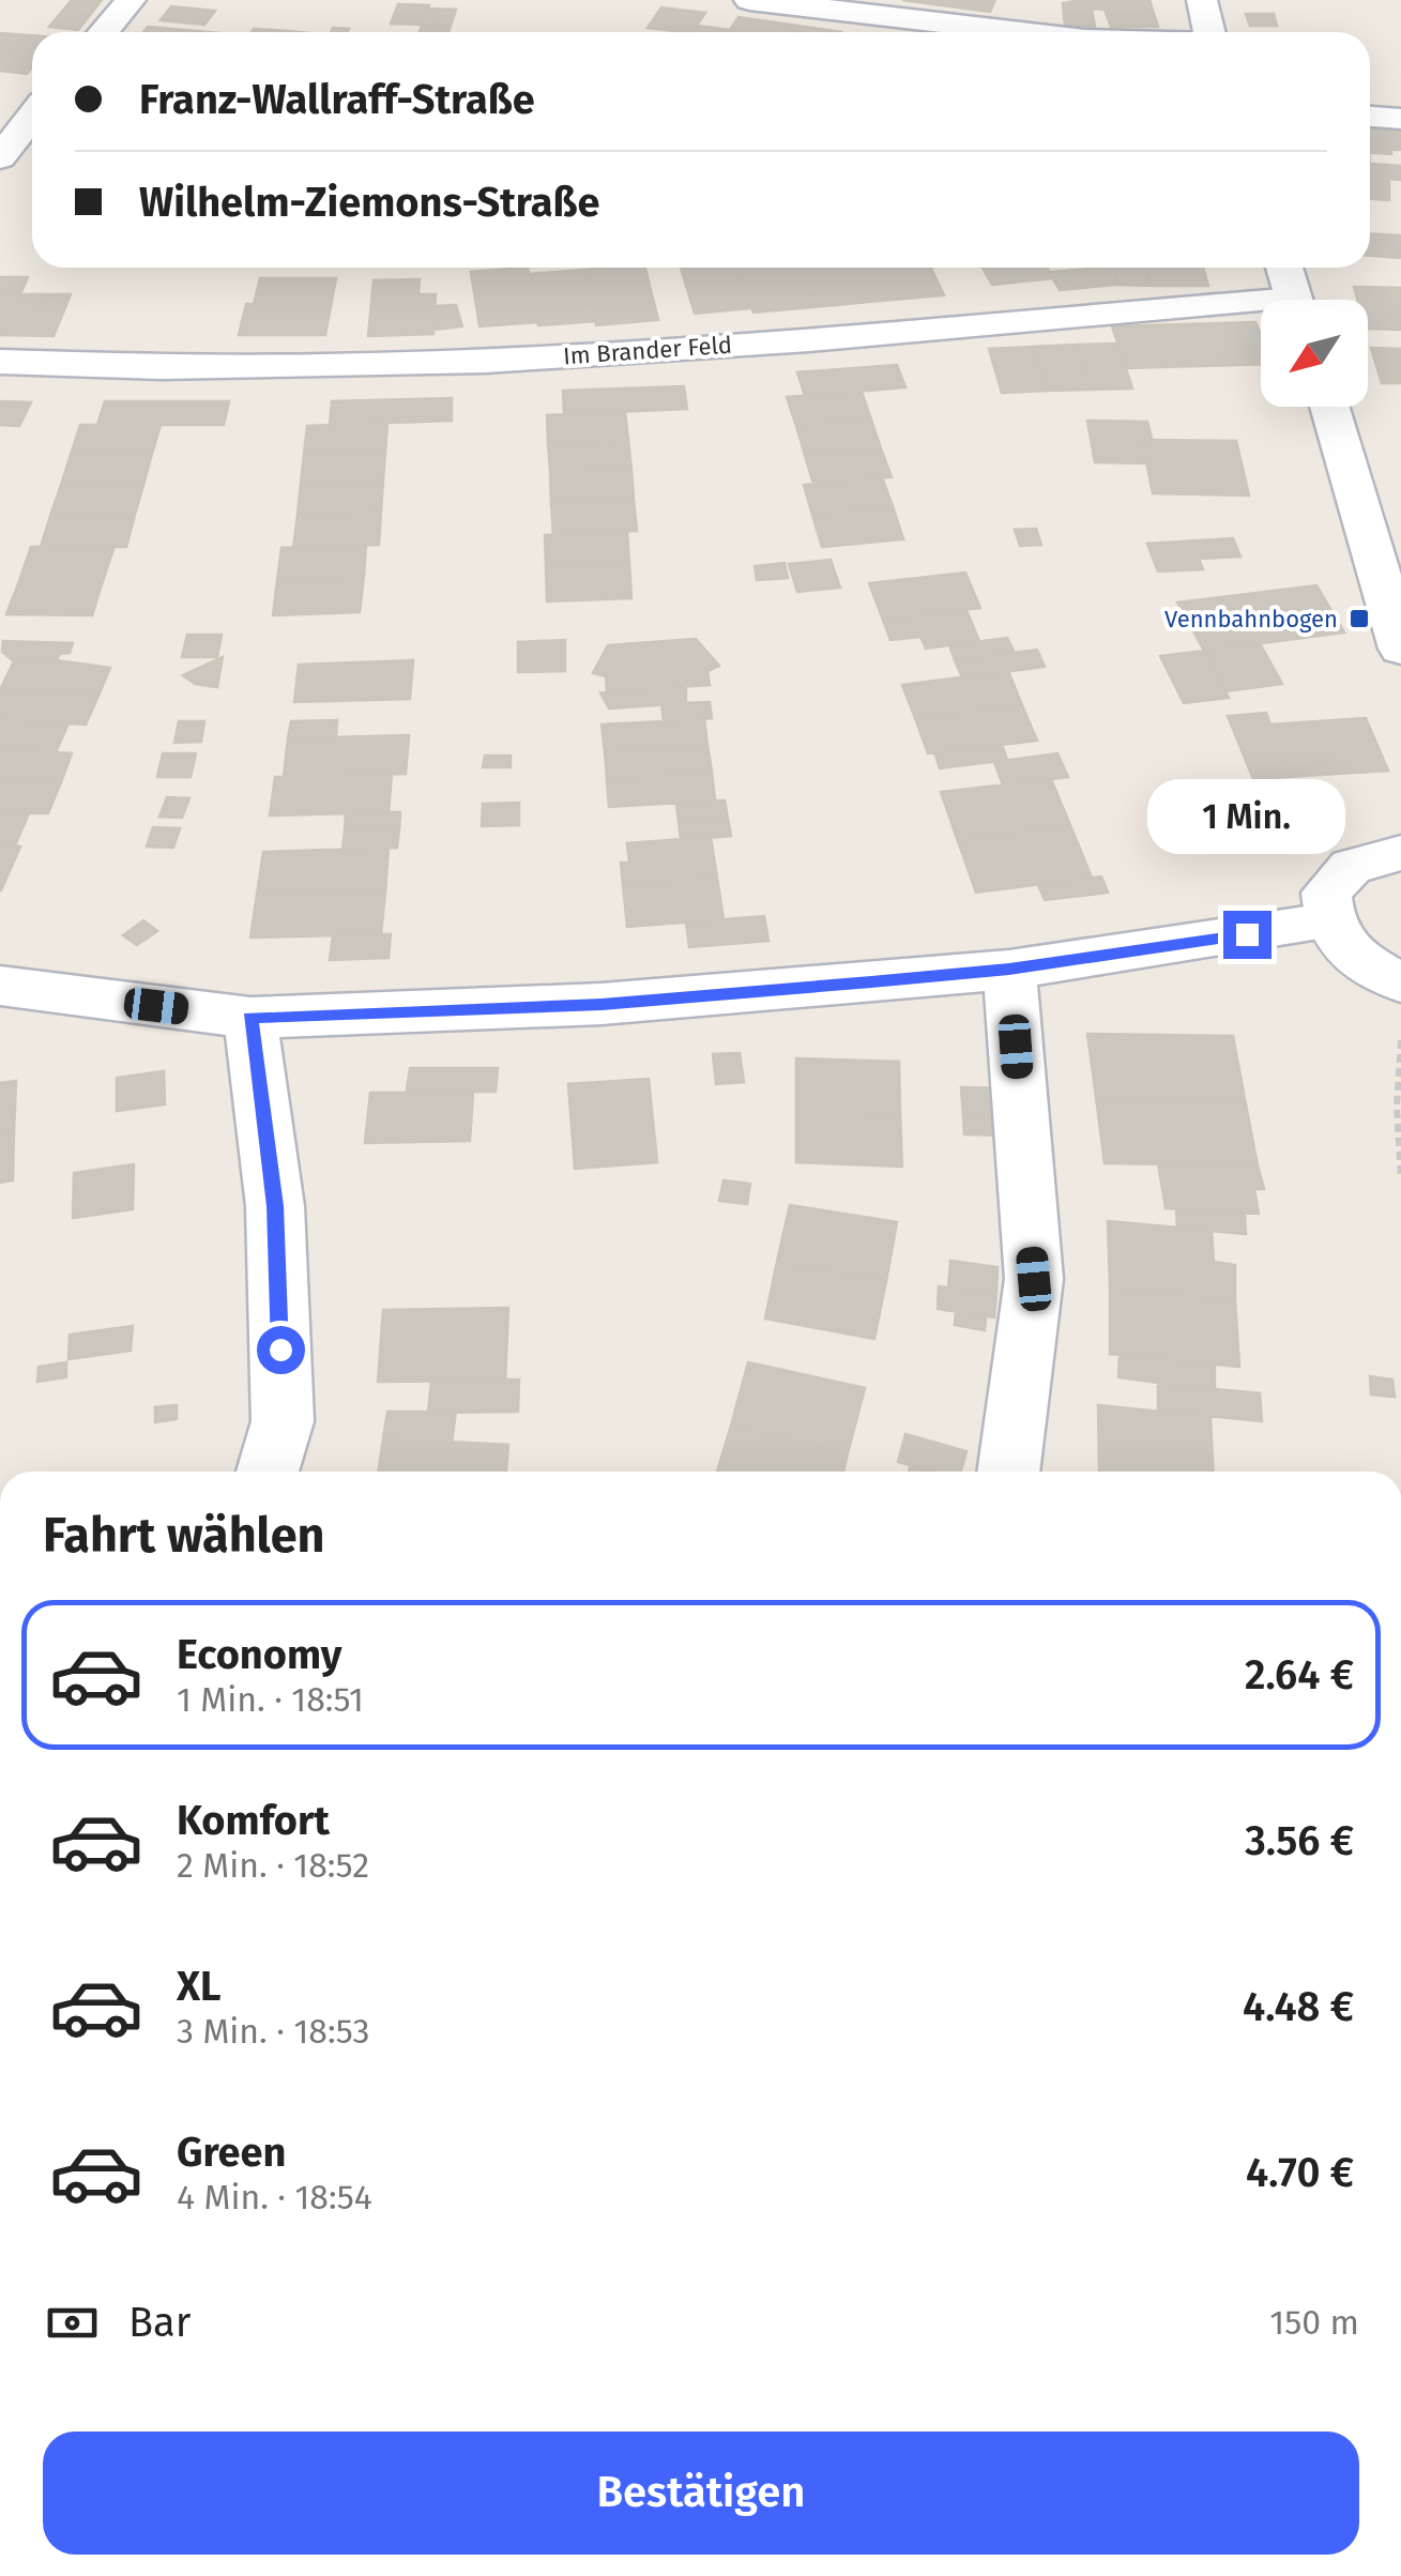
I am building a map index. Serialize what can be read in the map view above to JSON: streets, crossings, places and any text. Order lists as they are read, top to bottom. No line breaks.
{"streets":{"street":["Im Brander Feld"]},"places":{"transit":["Vennbahnbogen"]},"north":"bottom left","page":{"banner":["Franz-Wallraff-Straße","Wilhelm-Ziemons-Straße"],"bubble":"1 Min.","heading":"Fahrt wählen","list":[{"name":"Economy","note":"1 Min. · 18:51","value":"2.64 €"},{"name":"Komfort","note":"2 Min. · 18:52","value":"3.56 €"},{"name":"XL","note":"3 Min. · 18:53","value":"4.48 €"},{"name":"Green","note":"4 Min. · 18:54","value":"4.70 €"}],"pay":["Bar","150 m"],"buttons":"Bestätigen"}}
